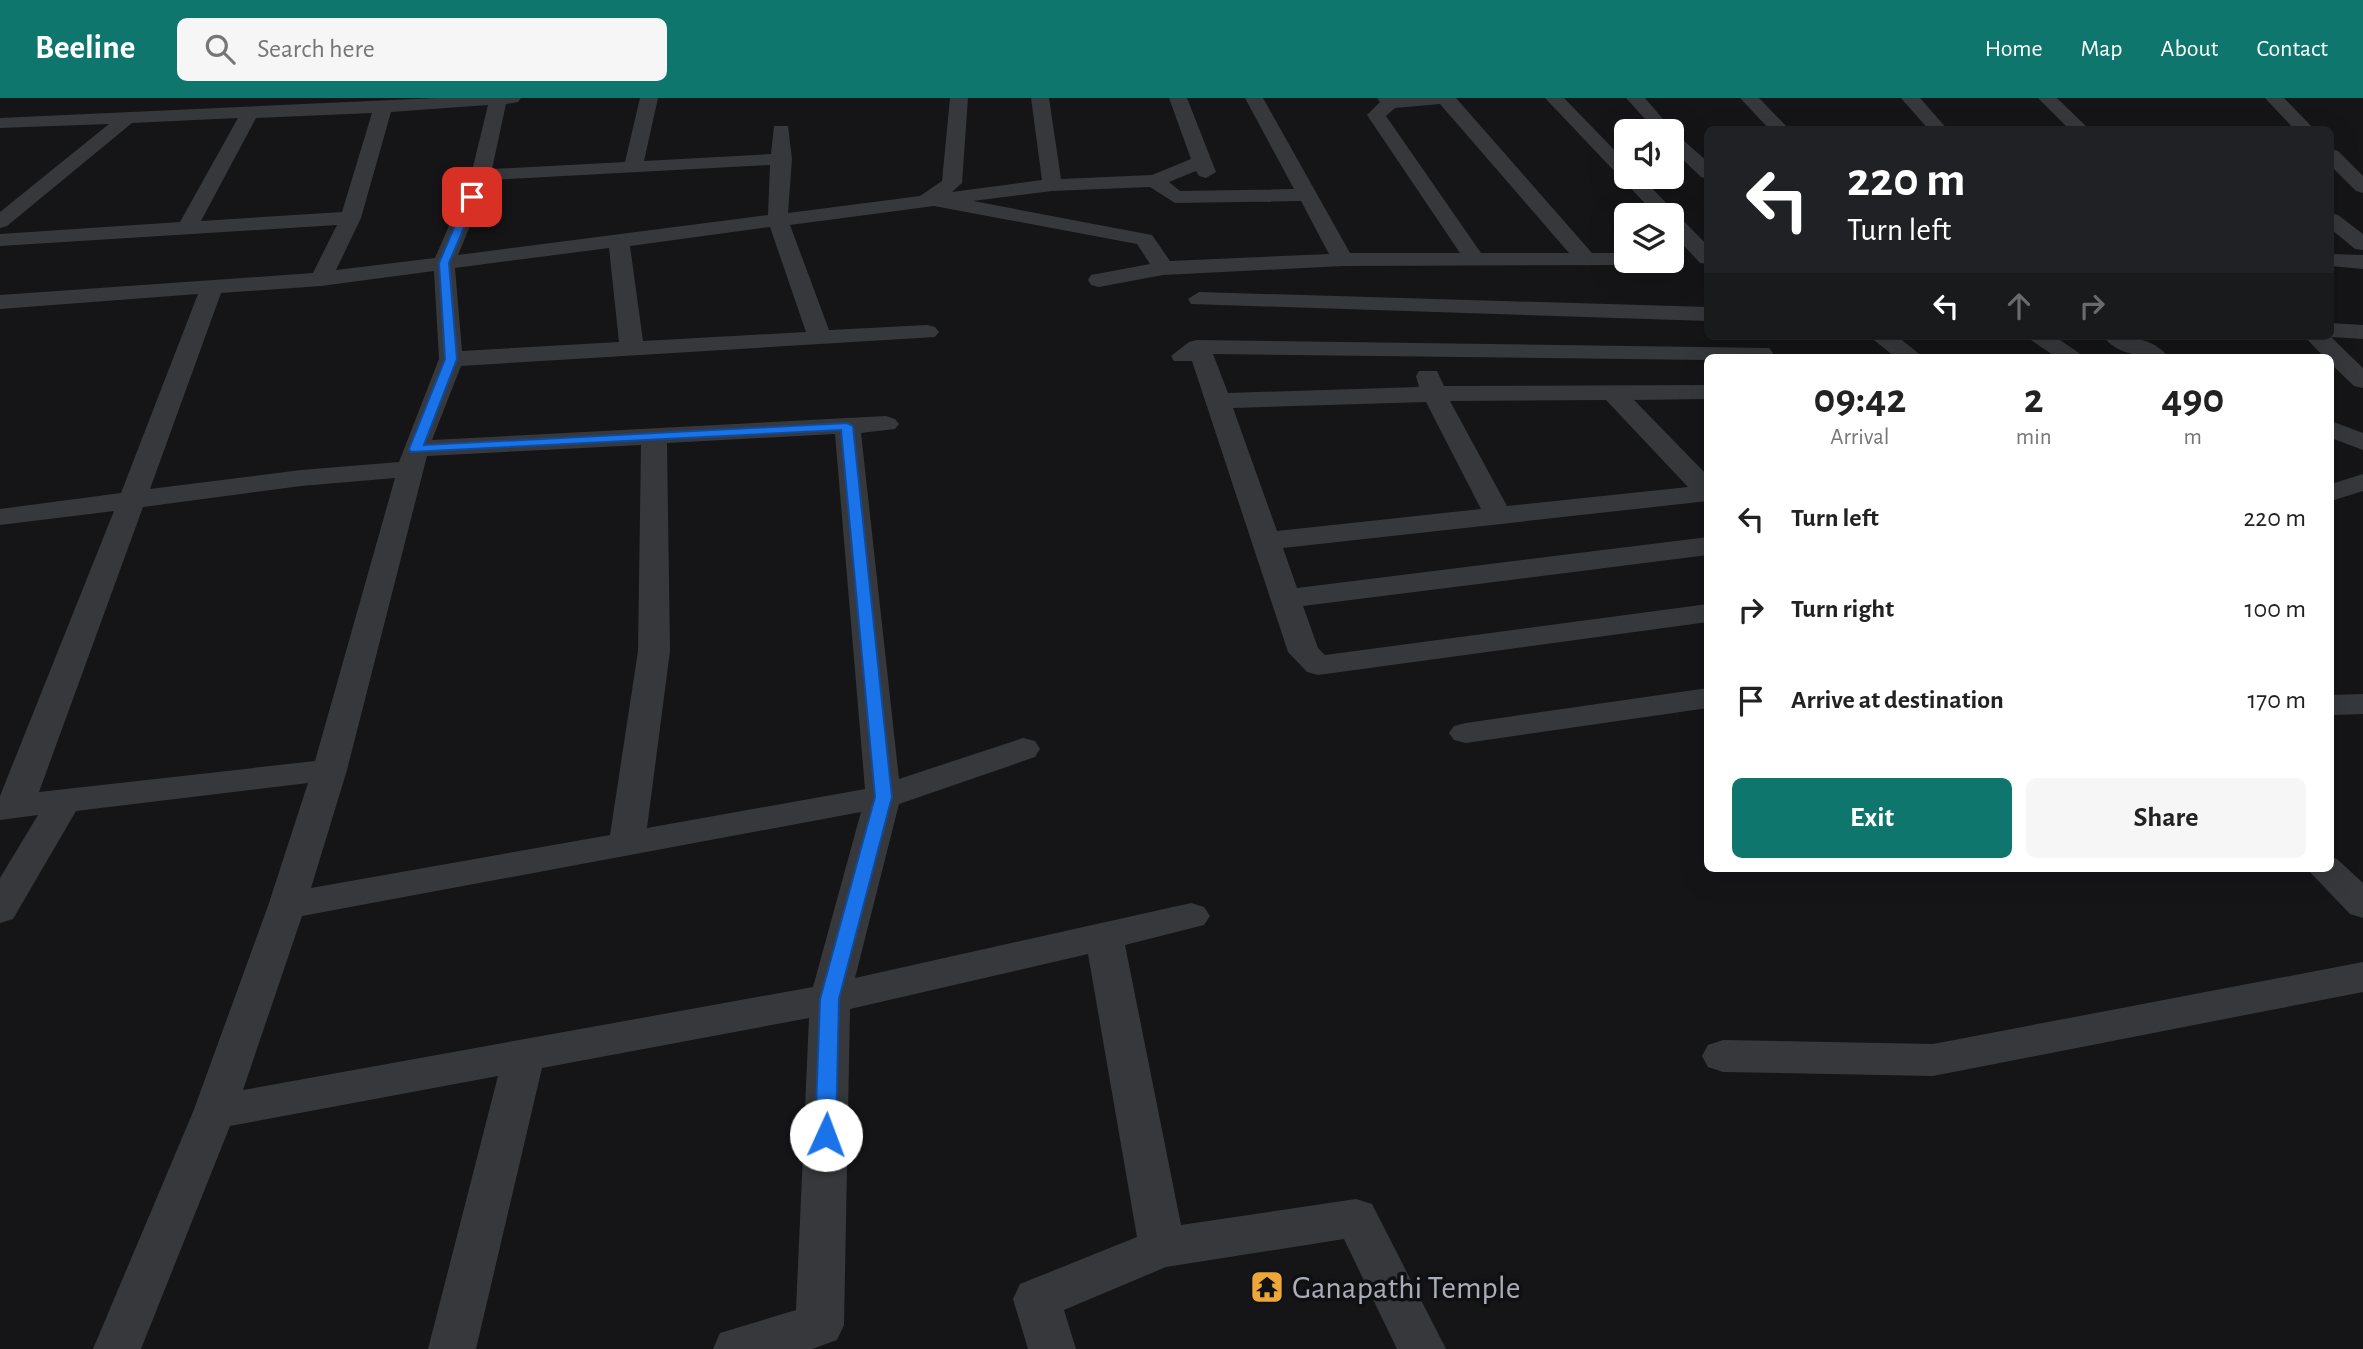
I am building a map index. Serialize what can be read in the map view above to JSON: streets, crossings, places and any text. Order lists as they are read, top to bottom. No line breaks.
{"places":{"temple":["Ganapathi Temple"]},"page":{"header":"Beeline","search":"Search here","nav":["Home","Map","About","Contact"],"turn":["220 m","Turn left"],"eta":["09:42","Arrival","2","min","490","m"],"list":[{"name":"Turn left","value":"220 m"},{"name":"Turn right","value":"100 m"},{"name":"Arrive at destination","value":"170 m"}],"buttons":["Exit","Share"]}}
